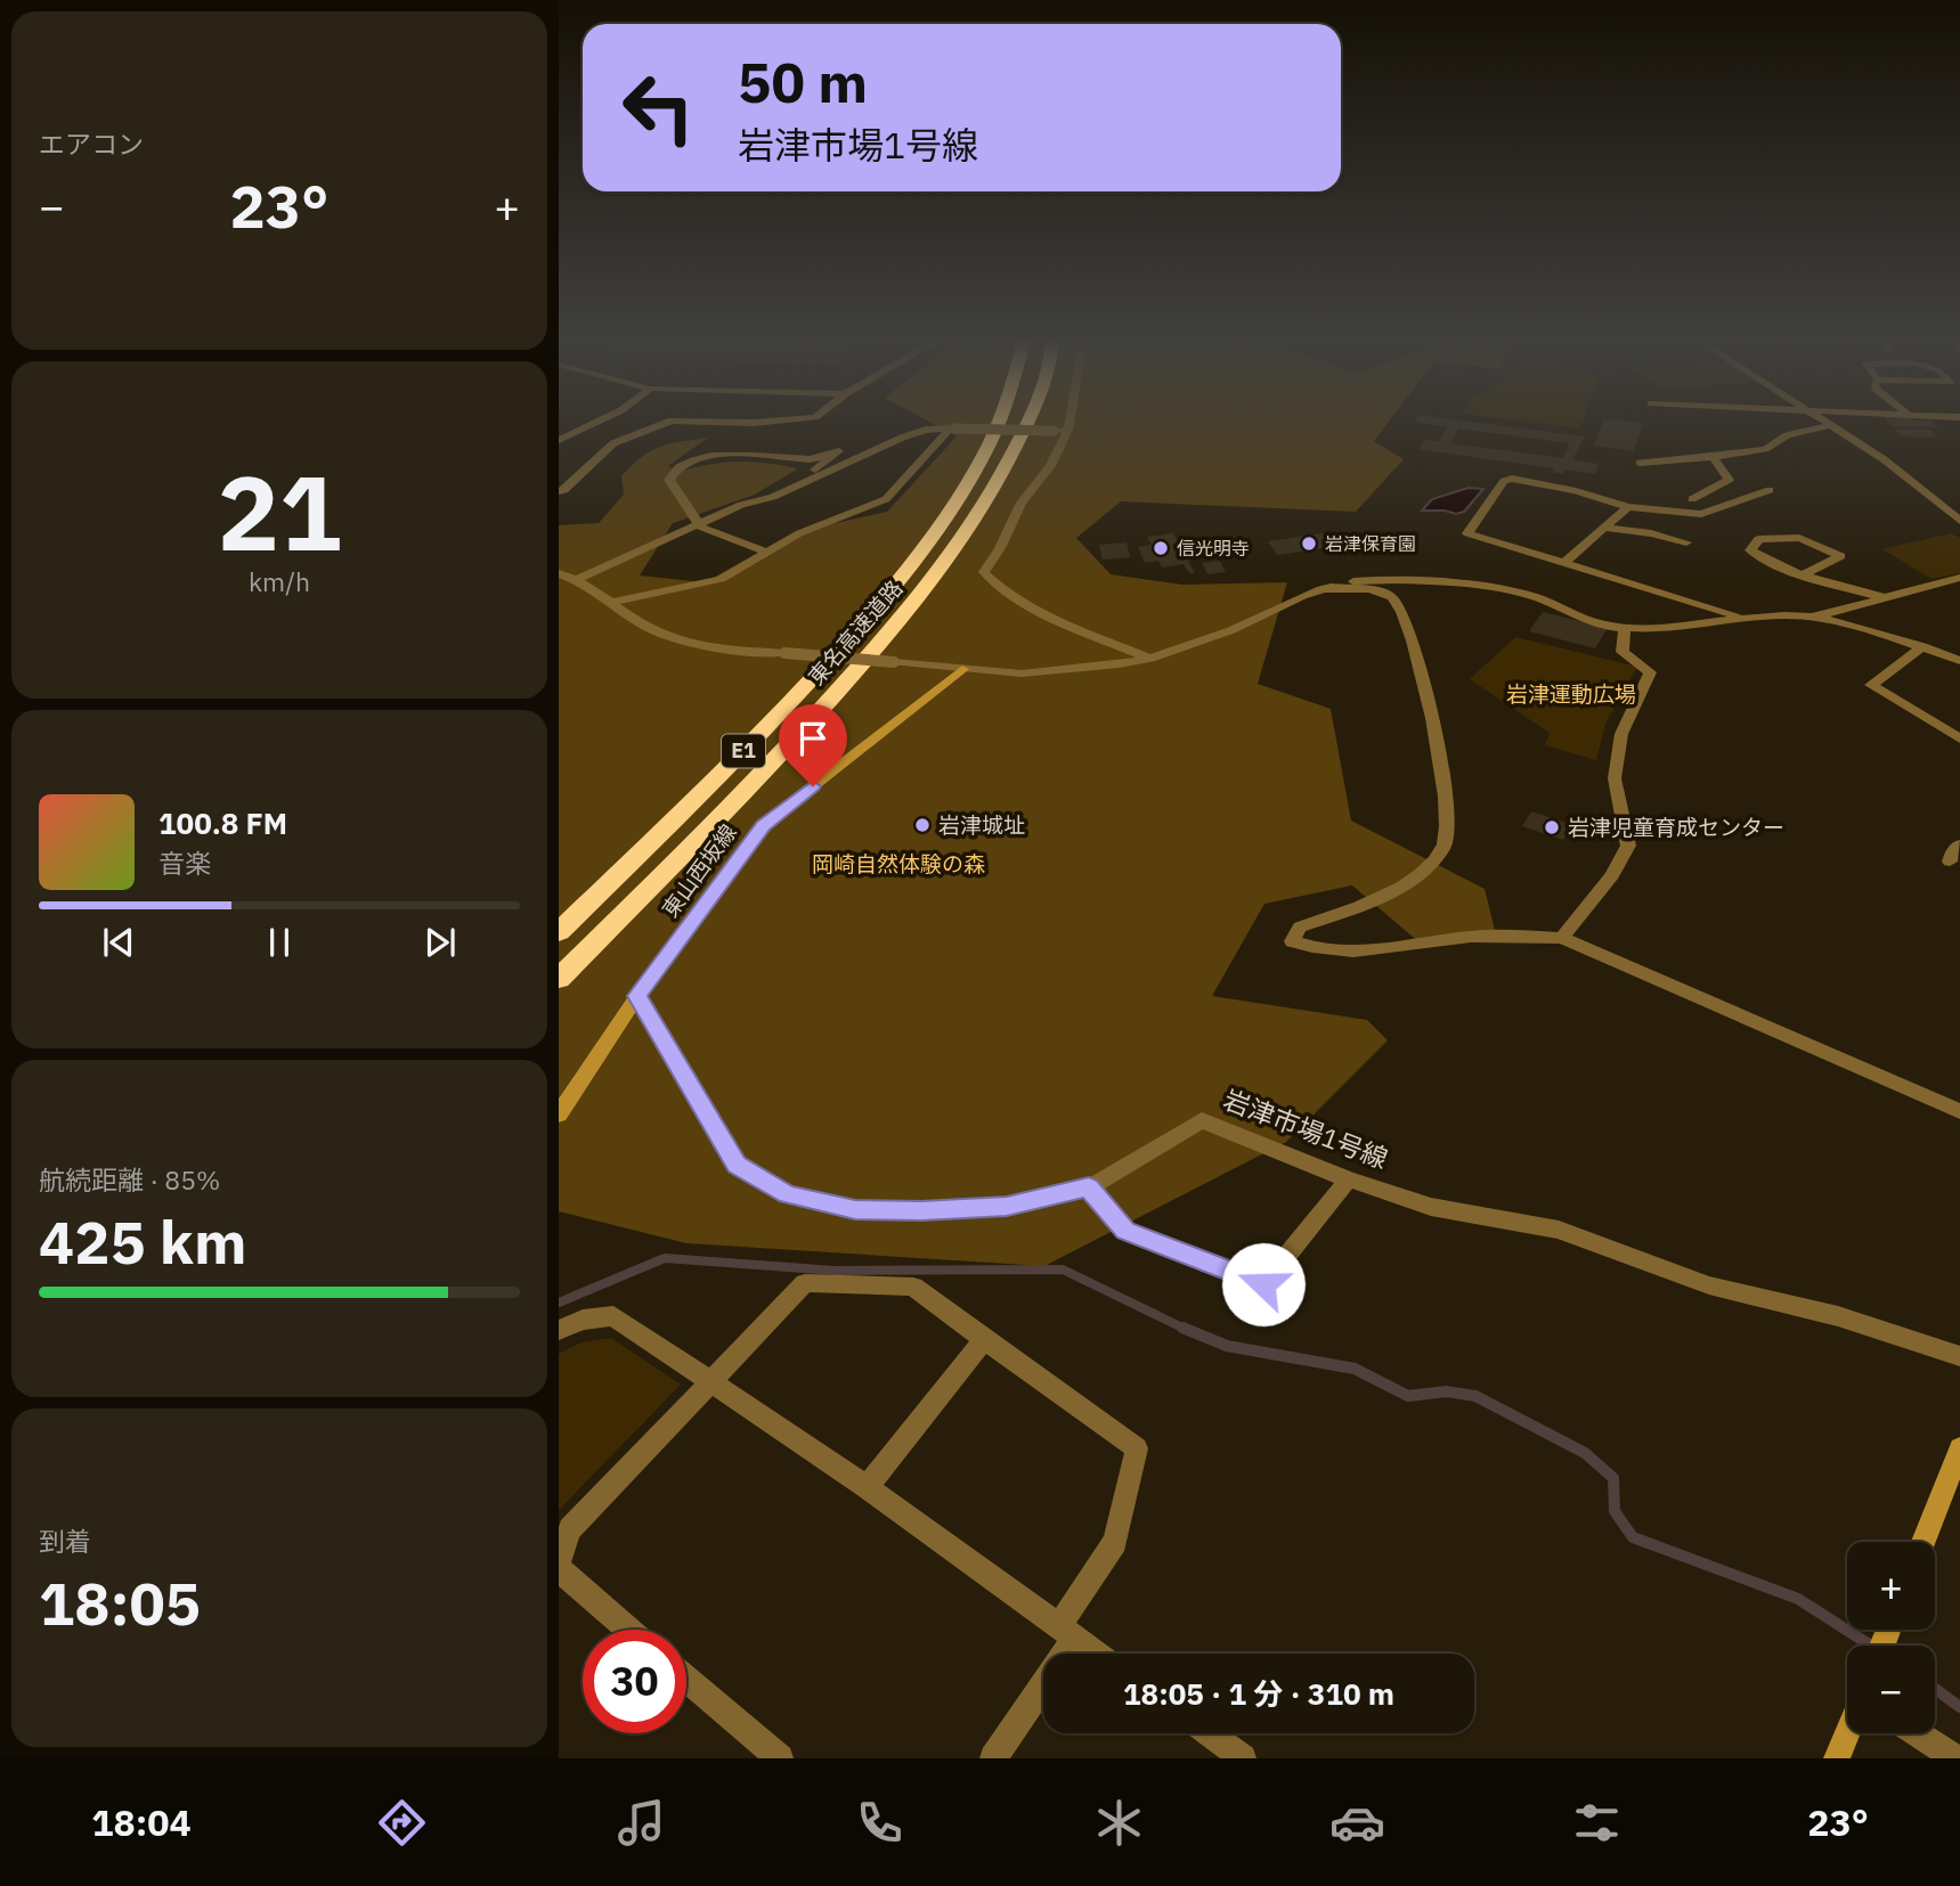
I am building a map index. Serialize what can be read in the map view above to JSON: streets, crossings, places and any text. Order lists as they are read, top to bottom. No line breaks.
{"streets":{"highway":["東名高速道路","E1"],"street":["東山西坂線","岩津市場1号線"]},"crossings":[["東山西坂線","岩津市場1号線"]],"parks":["岩津運動広場","岡崎自然体験の森"],"places":["岩津保育園","信光明寺","岩津城址","岩津児童育成センター"],"page":{"tile":["エアコン",["21","km/h"],["航続距離 · 85%","425 km"],["到着","18:05"]],"turn":["50 m","岩津市場1号線"],"heat":["−","23°","+"],"song":["100.8 FM","音楽"],"map_buttons":["+","−"],"limit":"30","trip":"18:05 · 1 分 · 310 m","tabs":["18:04","23°"]}}
